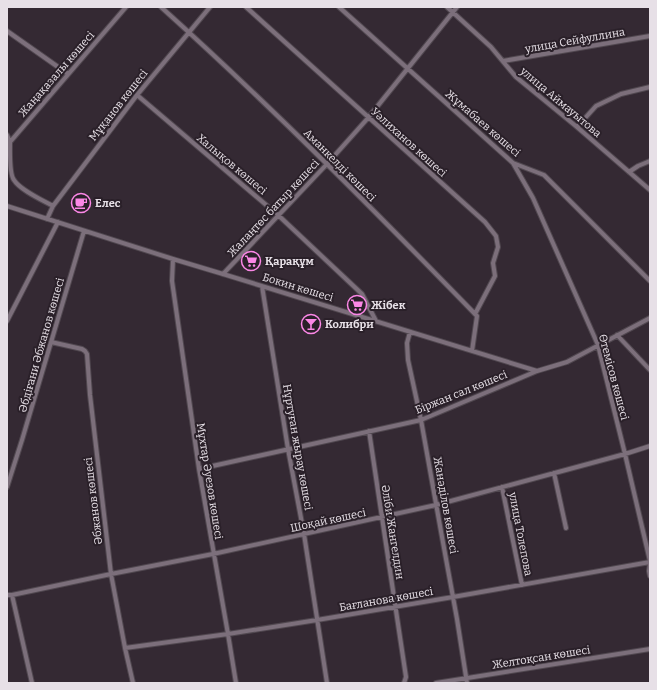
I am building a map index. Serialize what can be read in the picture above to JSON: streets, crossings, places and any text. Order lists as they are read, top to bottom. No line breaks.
{"streets":{"street":["улица Сейфуллина","Жаңақазалы көшесі","улица Аймауытова","Мұқанов көшесі","Жұмабаев көшесі","Уәлиханов көшесі","Халықов көшесі","Аманкелді көшесі","Жалаңтөс батыр көшесі","Бокин көшесі","Әбдіғани Әбжанов көшесі","Өтемісов көшесі","Біржан сал көшесі","Нұртуған жырау көшесі","Мұхтар Әуезов көшесі","Әбжанов көшесі","Жанәділов көшесі","Шоқай көшесі","Әліби Жангелдин","улица Толепова","Бағланова көшесі","Желтоқсан көшесі"]},"crossings":[["улица Сейфуллина","улица Аймауытова"],["улица Аймауытова","Жалаңтөс батыр көшесі"],["Мұқанов көшесі","Халықов көшесі"],["Мұқанов көшесі","Аманкелді көшесі"],["Мұқанов көшесі","Бокин көшесі"],["Жұмабаев көшесі","Жалаңтөс батыр көшесі"],["Жұмабаев көшесі","Өтемісов көшесі"],["Уәлиханов көшесі","Аманкелді көшесі"],["Уәлиханов көшесі","Жалаңтөс батыр көшесі"],["Халықов көшесі","Жалаңтөс батыр көшесі"],["Халықов көшесі","Бокин көшесі"],["Аманкелді көшесі","Жалаңтөс батыр көшесі"],["Жалаңтөс батыр көшесі","Бокин көшесі"],["Бокин көшесі","Әбдіғани Әбжанов көшесі"],["Бокин көшесі","Біржан сал көшесі"],["Бокин көшесі","Нұртуған жырау көшесі"],["Бокин көшесі","Мұхтар Әуезов көшесі"],["Бокин көшесі","Жанәділов көшесі"],["Әбдіғани Әбжанов көшесі","Әбжанов көшесі"],["Өтемісов көшесі","Біржан сал көшесі"],["Өтемісов көшесі","Шоқай көшесі"],["Өтемісов көшесі","Бағланова көшесі"],["Біржан сал көшесі","Нұртуған жырау көшесі"],["Біржан сал көшесі","Мұхтар Әуезов көшесі"],["Біржан сал көшесі","Жанәділов көшесі"],["Біржан сал көшесі","Әліби Жангелдин"],["Нұртуған жырау көшесі","Шоқай көшесі"],["Нұртуған жырау көшесі","Бағланова көшесі"],["Мұхтар Әуезов көшесі","Шоқай көшесі"],["Мұхтар Әуезов көшесі","Бағланова көшесі"],["Әбжанов көшесі","Шоқай көшесі"],["Әбжанов көшесі","Бағланова көшесі"],["Жанәділов көшесі","Шоқай көшесі"],["Жанәділов көшесі","Бағланова көшесі"],["Жанәділов көшесі","Желтоқсан көшесі"],["Шоқай көшесі","Әліби Жангелдин"],["Шоқай көшесі","улица Толепова"],["Әліби Жангелдин","Бағланова көшесі"],["улица Толепова","Бағланова көшесі"]],"places":{"cafe":["Елес"],"supermarket":["Қарақұм","Жібек"],"bar":["Колибри"]}}
